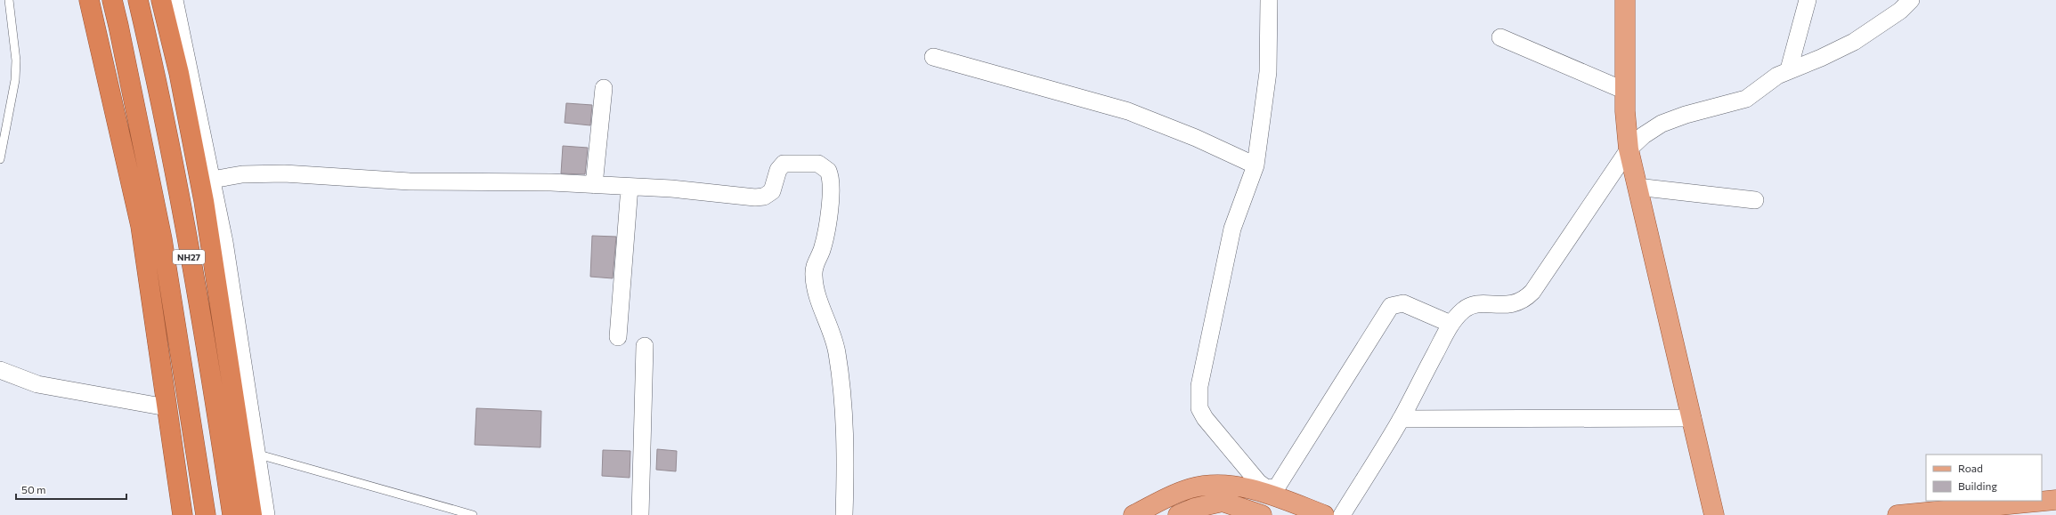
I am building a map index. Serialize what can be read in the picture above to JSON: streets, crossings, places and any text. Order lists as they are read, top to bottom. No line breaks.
{"streets":{"highway":["NH27"]},"legend":["Road","Building"],"scale_bar":"50 m"}
